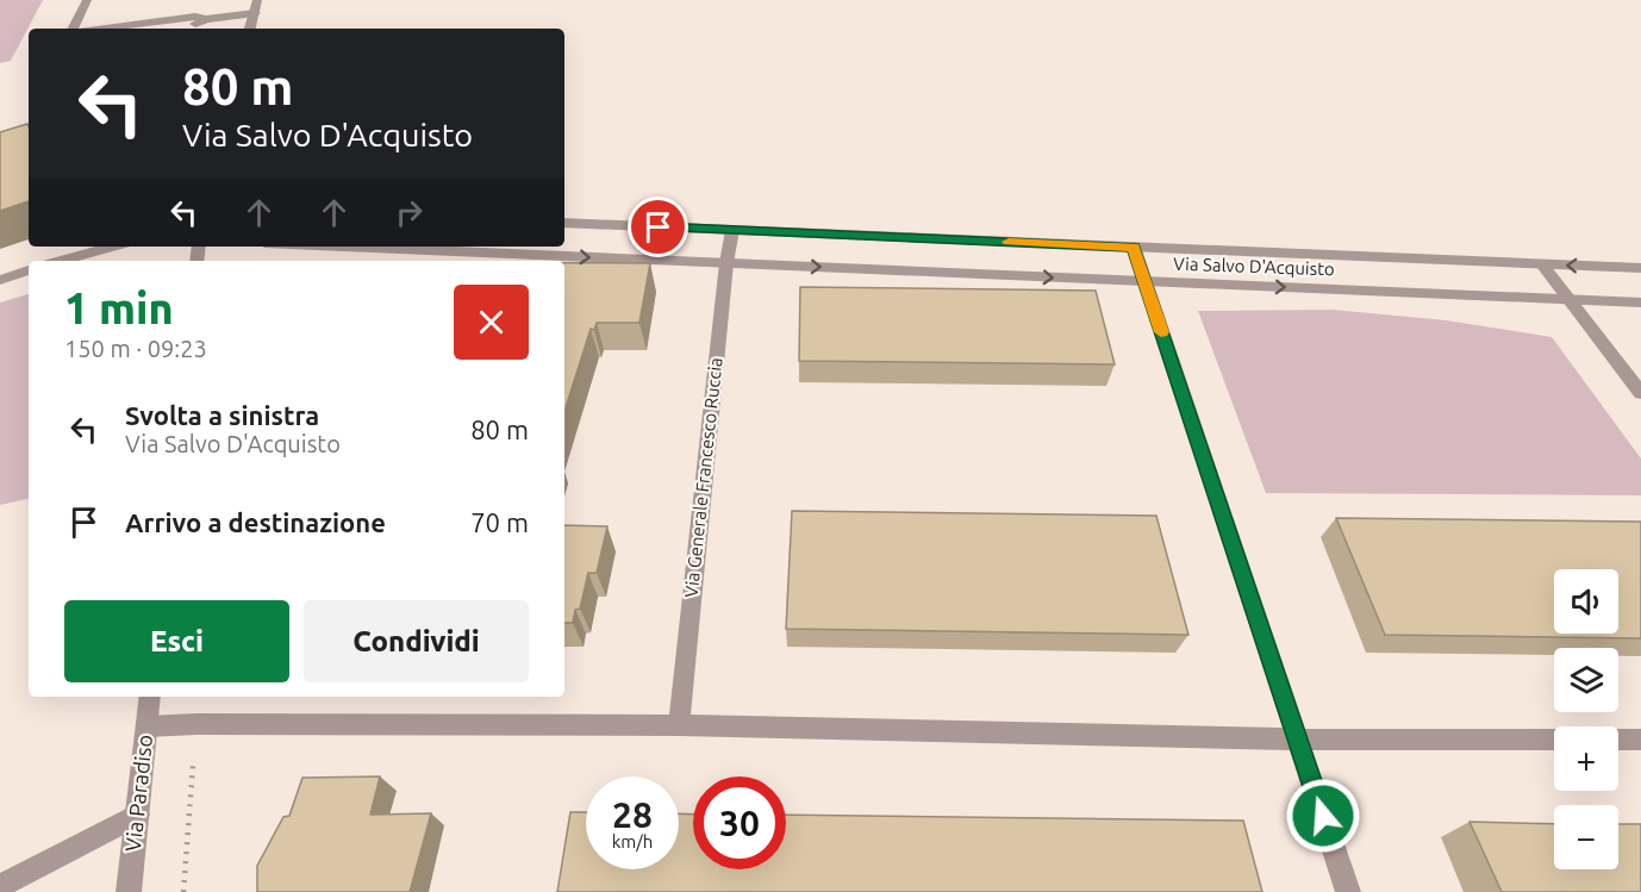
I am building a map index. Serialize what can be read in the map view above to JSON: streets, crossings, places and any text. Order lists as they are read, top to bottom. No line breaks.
{"streets":{"street":["Via Salvo D'Acquisto","Via Generale Francesco Ruccia","Via Paradiso"]},"crossings":[["Via Salvo D'Acquisto","Via Generale Francesco Ruccia"]],"page":{"turn":["80 m","Via Salvo D'Acquisto"],"heading":["1 min","150 m · 09:23"],"list":[{"name":"Svolta a sinistra","note":"Via Salvo D'Acquisto","value":"80 m"},{"name":"Arrivo a destinazione","value":"70 m"}],"map_buttons":["+","−"],"buttons":["Esci","Condividi"],"speed":"28 km/h","limit":"30"}}
